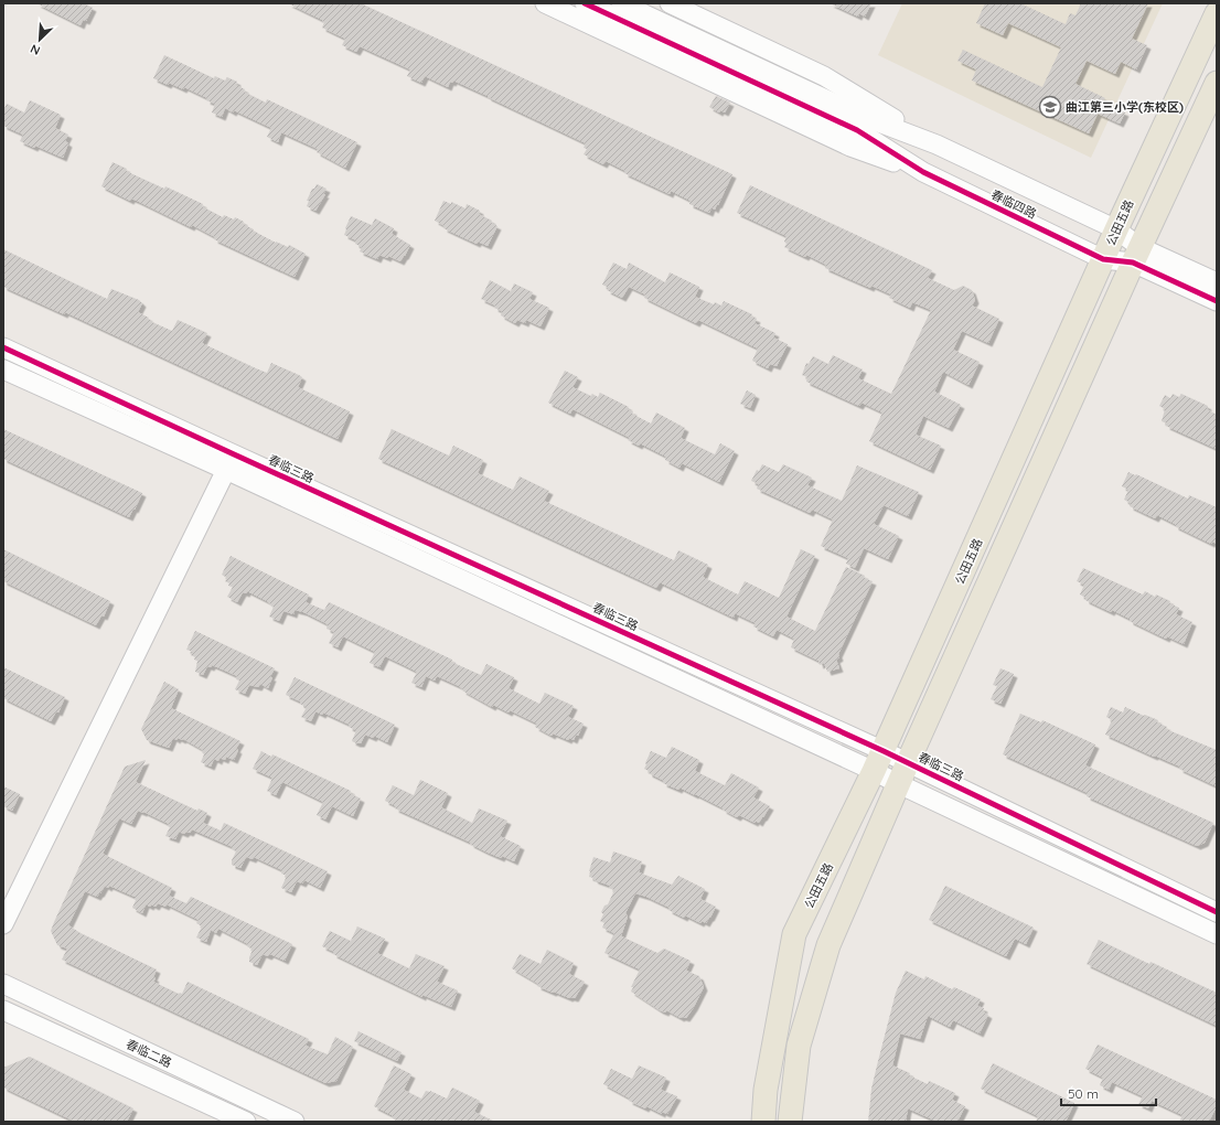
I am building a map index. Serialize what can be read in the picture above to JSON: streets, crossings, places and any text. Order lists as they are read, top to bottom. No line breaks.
{"streets":{"main road":["公田五路"],"street":["春临四路","春临三路","春临二路"]},"crossings":[["春临四路","公田五路"],["公田五路","春临三路"]],"places":{"school or university":["曲江第三小学(东校区)"]},"scale_bar":"50 m","north":"bottom left"}
